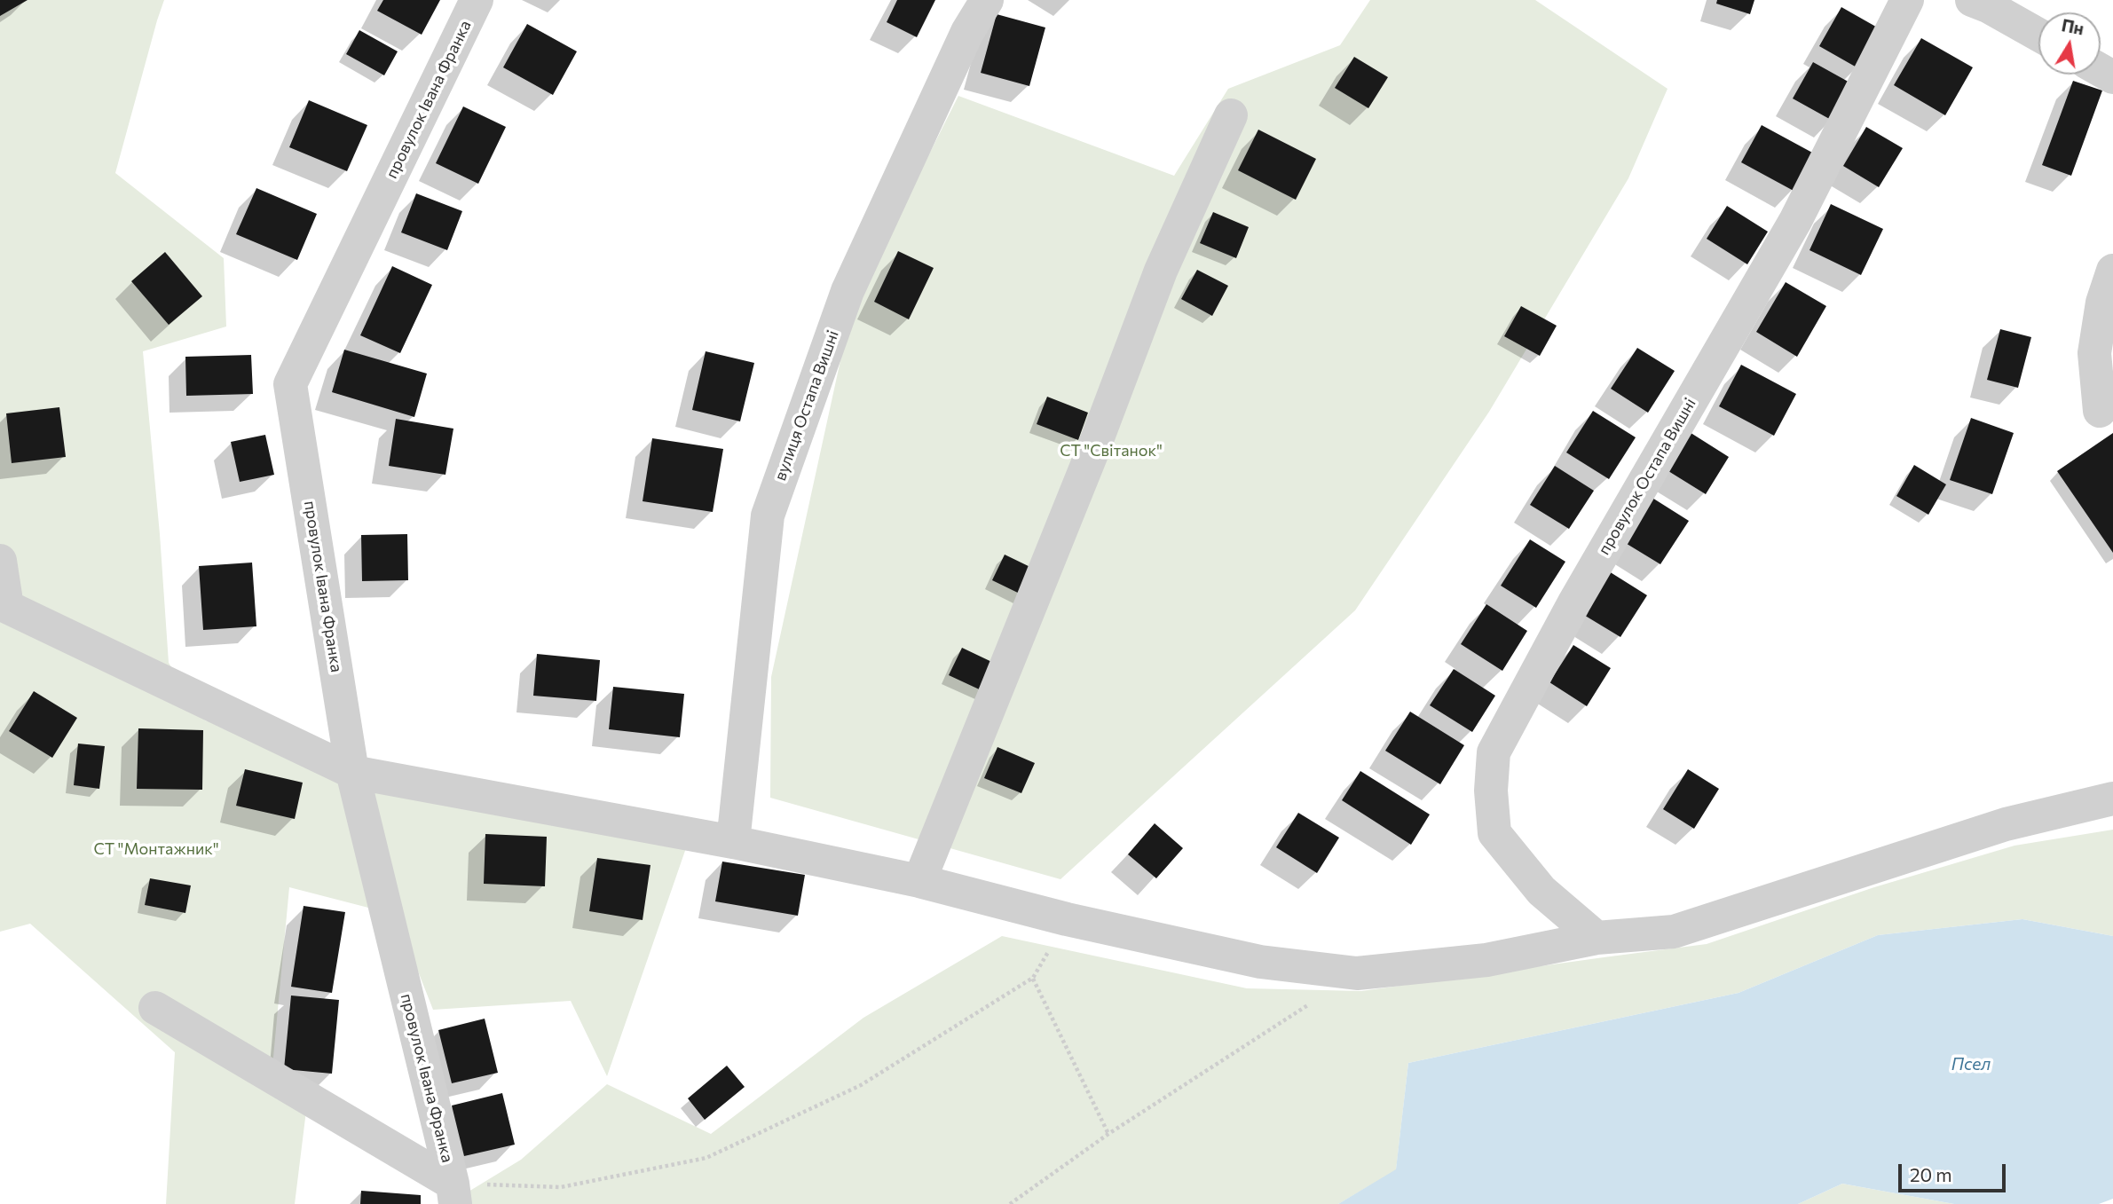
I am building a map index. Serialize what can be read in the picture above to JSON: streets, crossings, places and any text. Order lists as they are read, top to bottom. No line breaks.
{"streets":{"street":["провулок Івана Франка","вулиця Остапа Вишні","провулок Остапа Вишні"]},"water":["Псел"],"parks":["СТ \"Світанок\"","СТ \"Монтажник\""],"scale_bar":"20 m","north":"top"}
